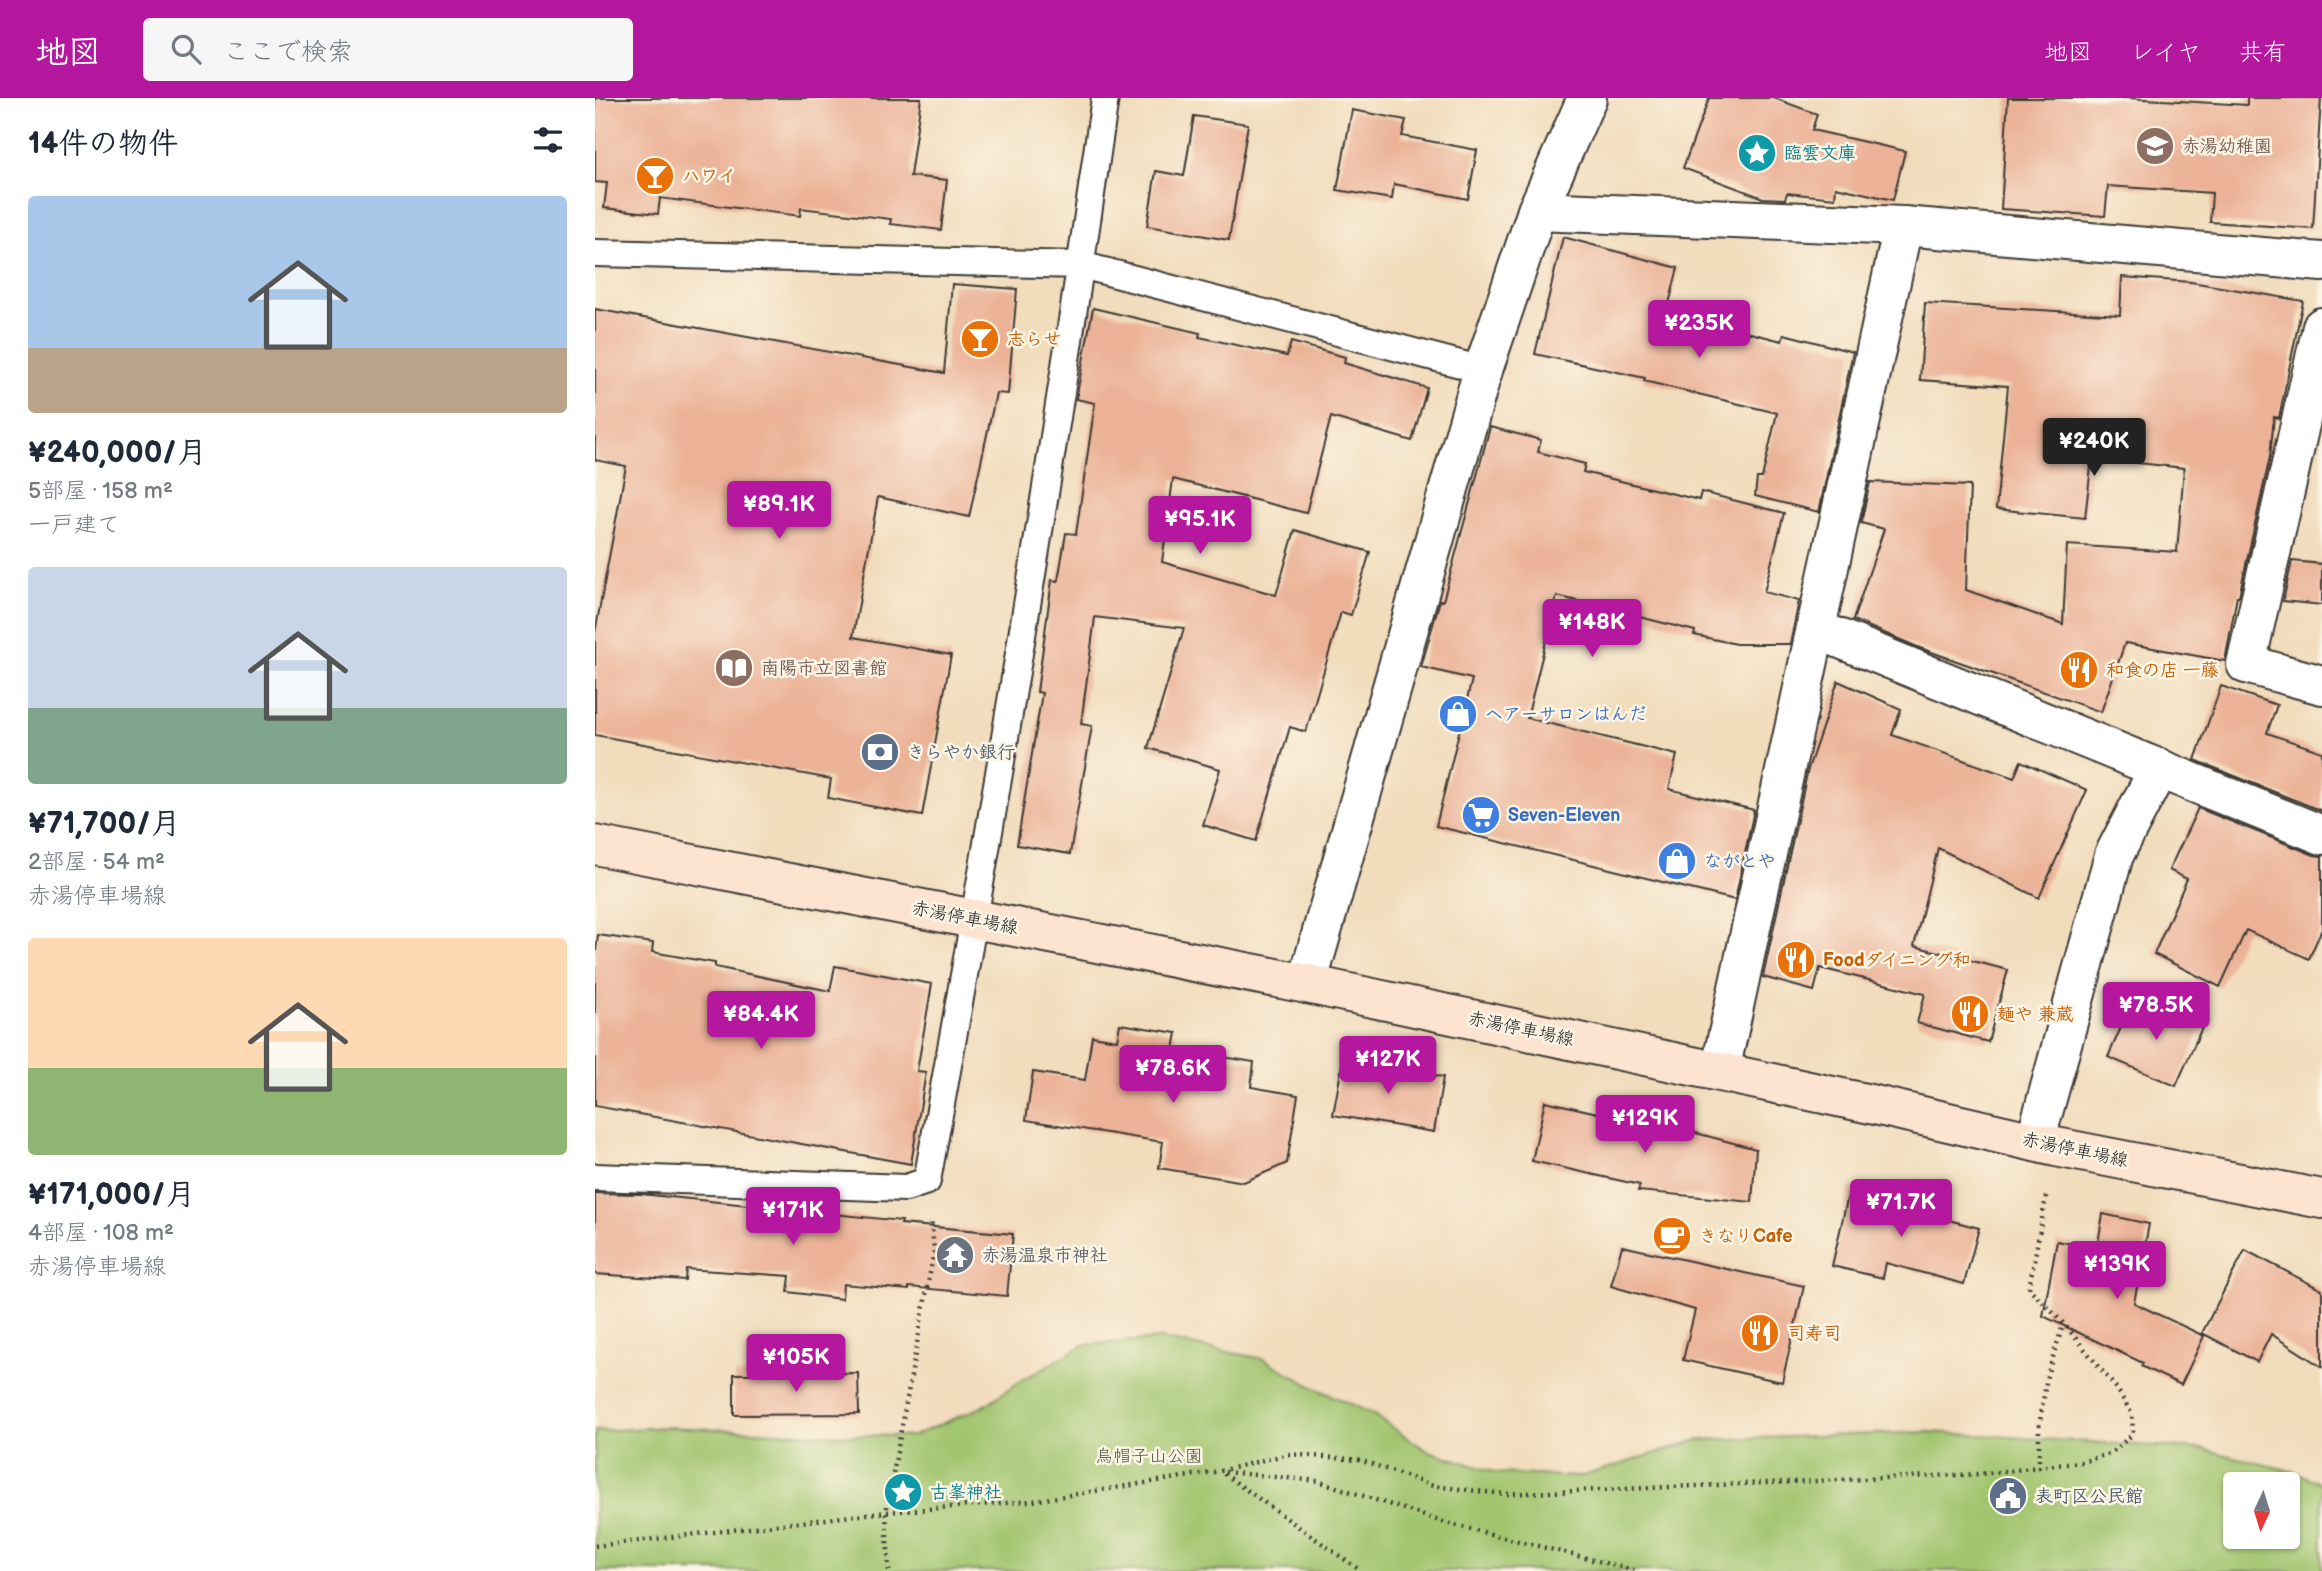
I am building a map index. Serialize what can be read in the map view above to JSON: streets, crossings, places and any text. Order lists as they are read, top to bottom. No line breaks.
{"streets":{"main road":["赤湯停車場線"]},"parks":["烏帽子山公園"],"places":{"school or university":["赤湯幼稚園"],"place":["臨雲文庫","古峯神社"],"bar":["ハワイ","志らせ"],"library":["南陽市立図書館"],"restaurant":["和食の店 一藤","Foodダイニング和","麺や 兼蔵","司寿司"],"shop":["ヘアーサロンはんだ","ながとや"],"bank":["きらやか銀行"],"supermarket":["Seven-Eleven"],"cafe":["きなりCafe"],"temple":["赤湯温泉市神社"],"public building":["表町区公民館"]},"north":"bottom","page":{"header":"地図","search":"ここで検索","nav":["地図","レイヤ","共有"],"heading":"14件の物件","list":[{"name":"¥240,000/月","note":"5部屋 · 158 m² · 一戸建て"},{"name":"¥71,700/月","note":"2部屋 · 54 m² · 赤湯停車場線"},{"name":"¥171,000/月","note":"4部屋 · 108 m² · 赤湯停車場線"}],"price":["¥235K","¥240K","¥89.1K","¥95.1K","¥148K","¥78.5K","¥84.4K","¥127K","¥78.6K","¥129K","¥71.7K","¥171K","¥139K","¥105K"]}}
